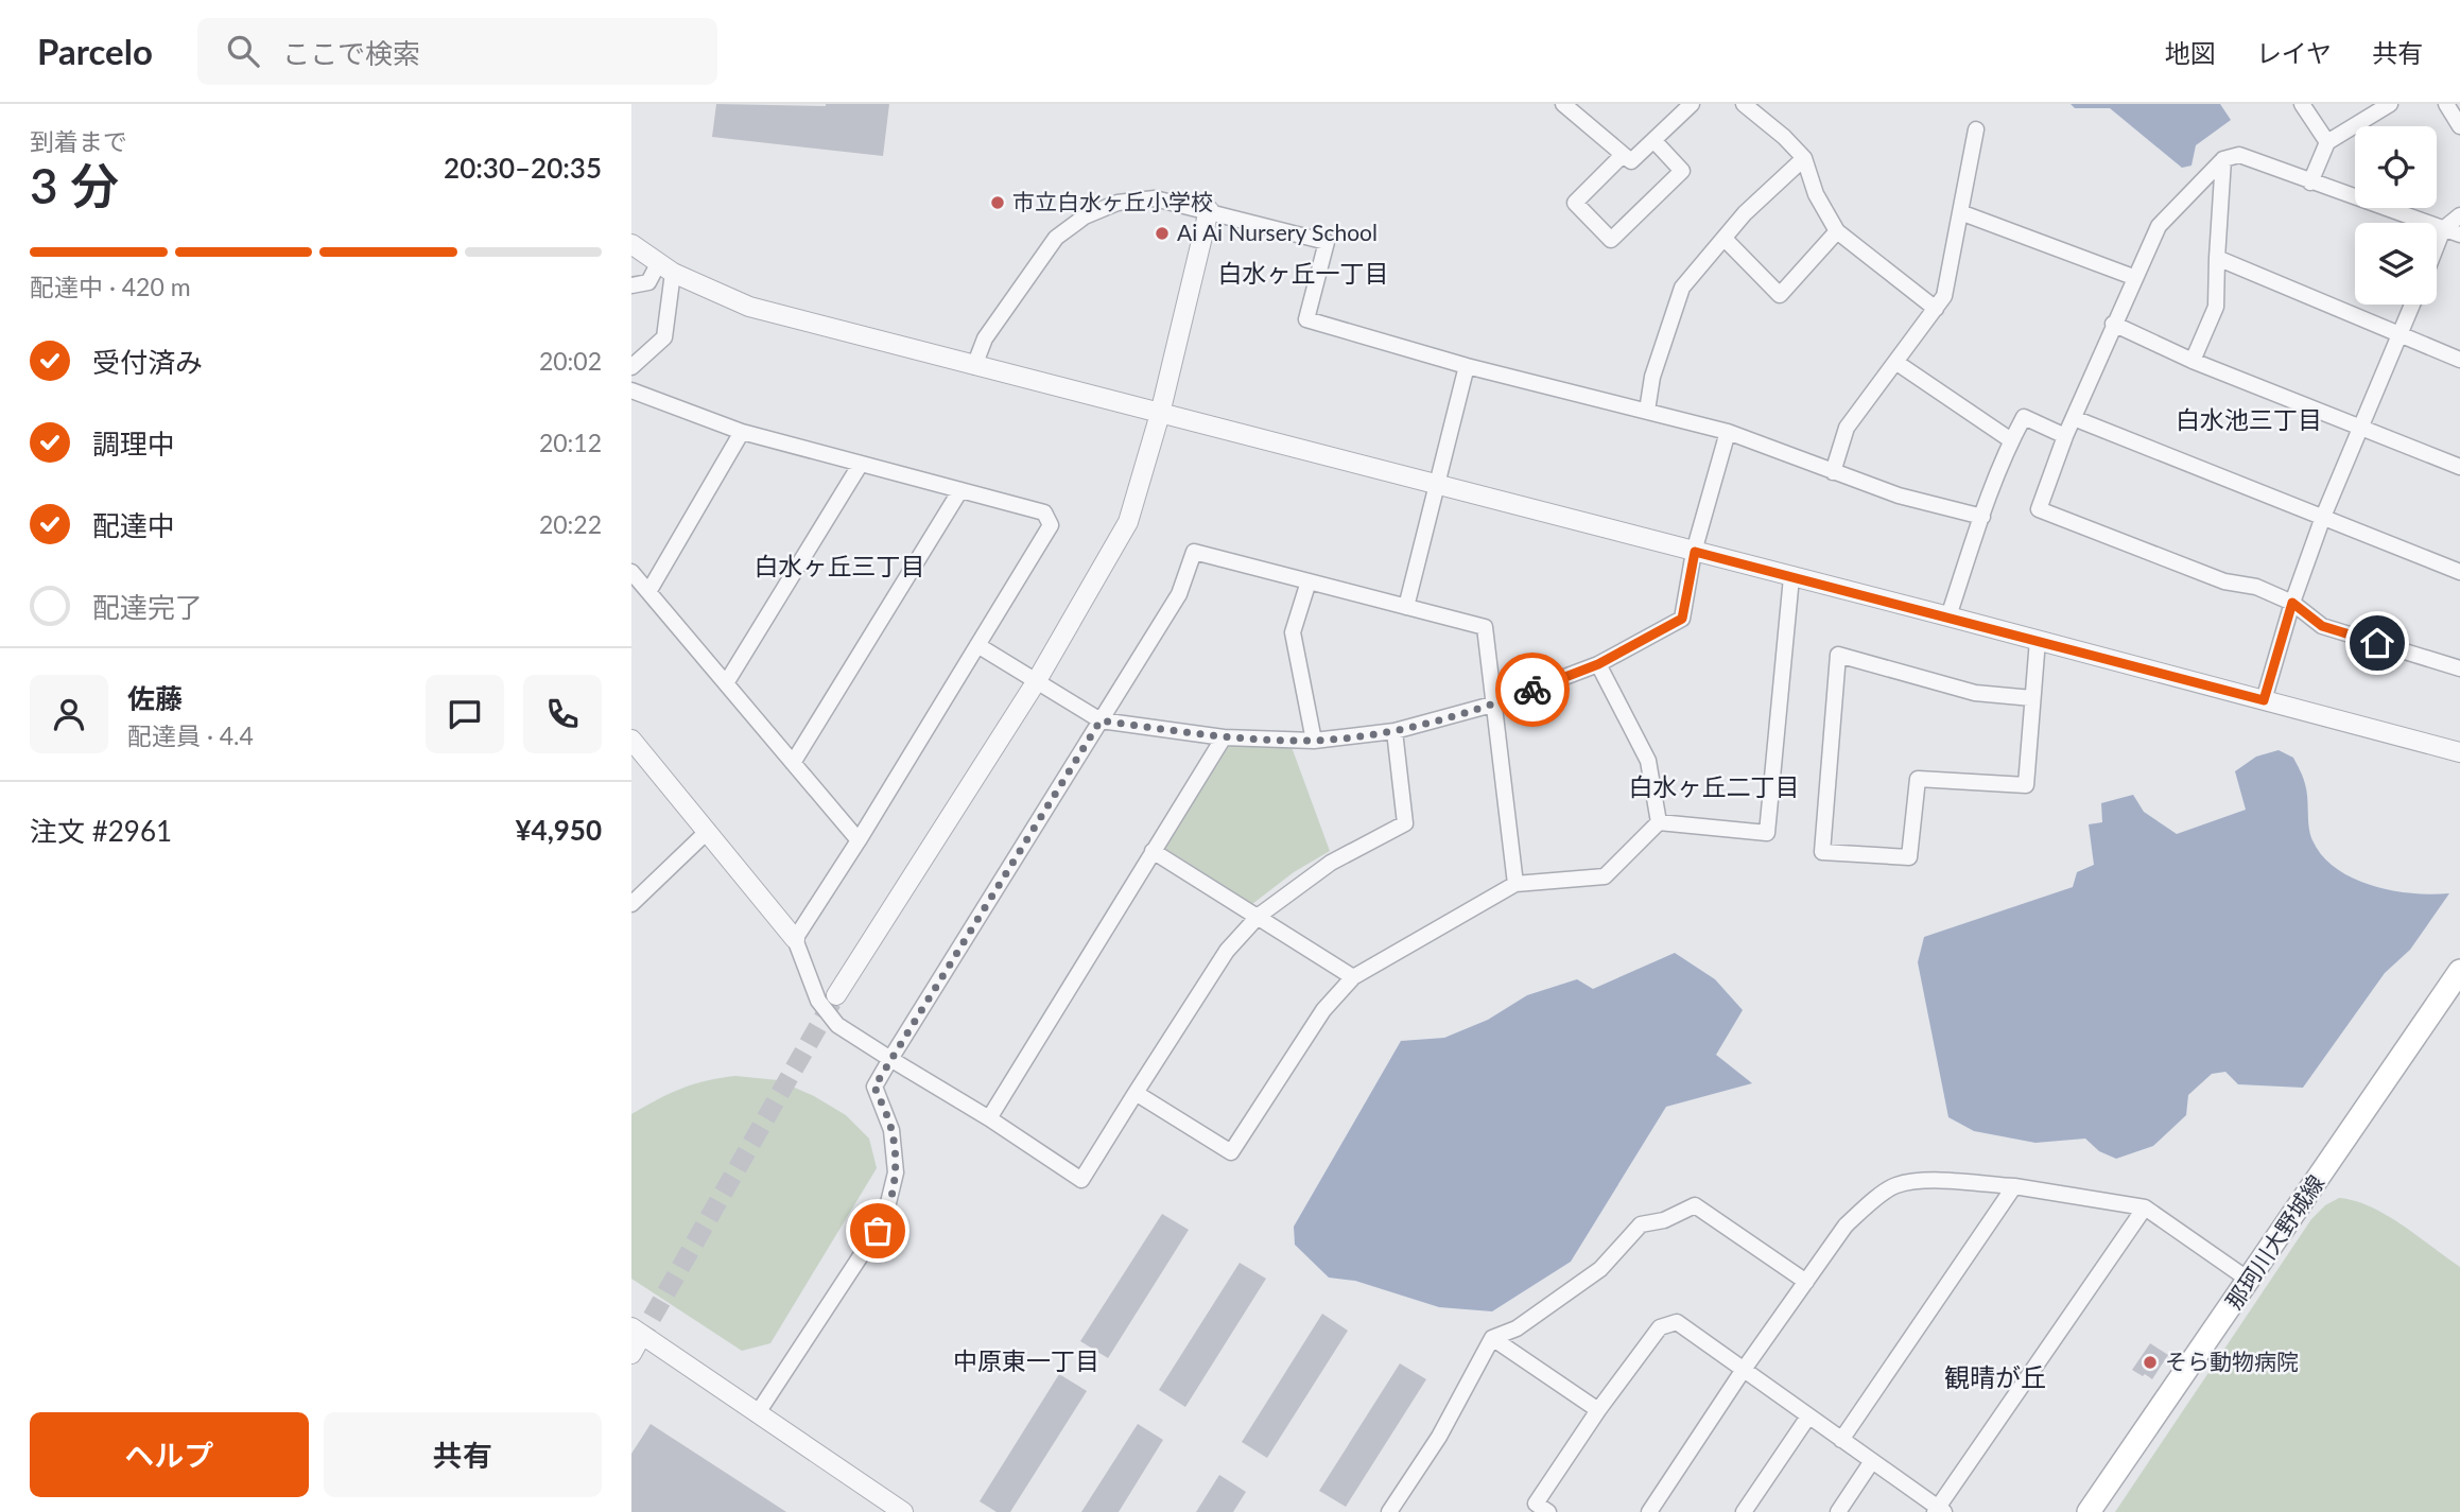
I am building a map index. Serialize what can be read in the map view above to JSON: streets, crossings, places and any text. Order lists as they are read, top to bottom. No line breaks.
{"streets":{"main road":["那珂川大野城線"]},"districts":["白水ヶ丘一丁目","白水池三丁目","白水ヶ丘三丁目","白水ヶ丘二丁目","中原東一丁目","観晴が丘"],"places":["市立白水ヶ丘小学校","Ai Ai Nursery School","そら動物病院"],"page":{"header":"Parcelo","search":"ここで検索","nav":["地図","レイヤ","共有"],"heading":["3 分","到着まで","20:30–20:35"],"panel":["佐藤","配達員 · 4.4","注文 #2961","¥4,950"],"bar":"配達中 · 420 m","list":[["受付済み","20:02"],["調理中","20:12"],["配達中","20:22"],"配達完了"],"buttons":["ヘルプ","共有"]}}
